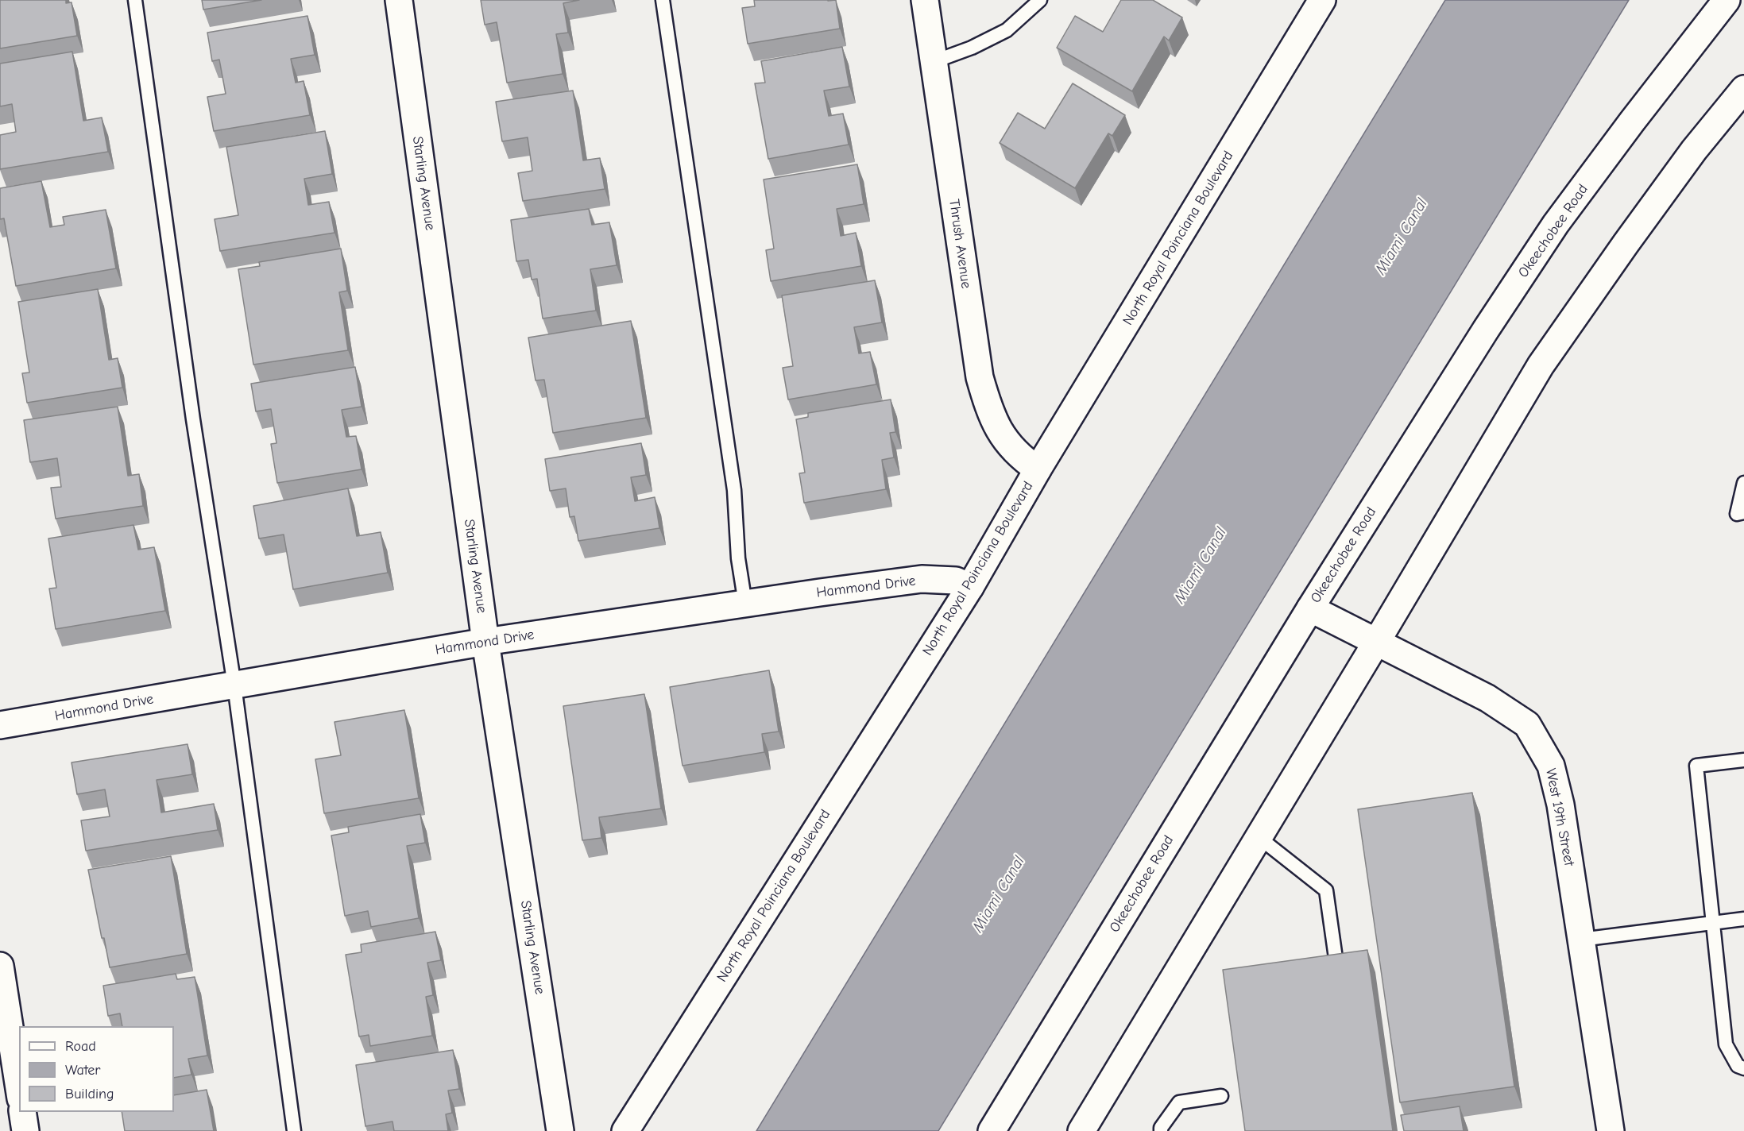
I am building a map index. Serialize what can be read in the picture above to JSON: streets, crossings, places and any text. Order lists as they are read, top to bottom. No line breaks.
{"streets":{"main road":["Starling Avenue","Okeechobee Road","North Royal Poinciana Boulevard","Thrush Avenue","Hammond Drive","West 19th Street"]},"crossings":[["Starling Avenue","Hammond Drive"],["Okeechobee Road","West 19th Street"],["North Royal Poinciana Boulevard","Thrush Avenue"],["North Royal Poinciana Boulevard","Hammond Drive"]],"water":["Miami Canal"],"legend":["Road","Water","Building"]}
